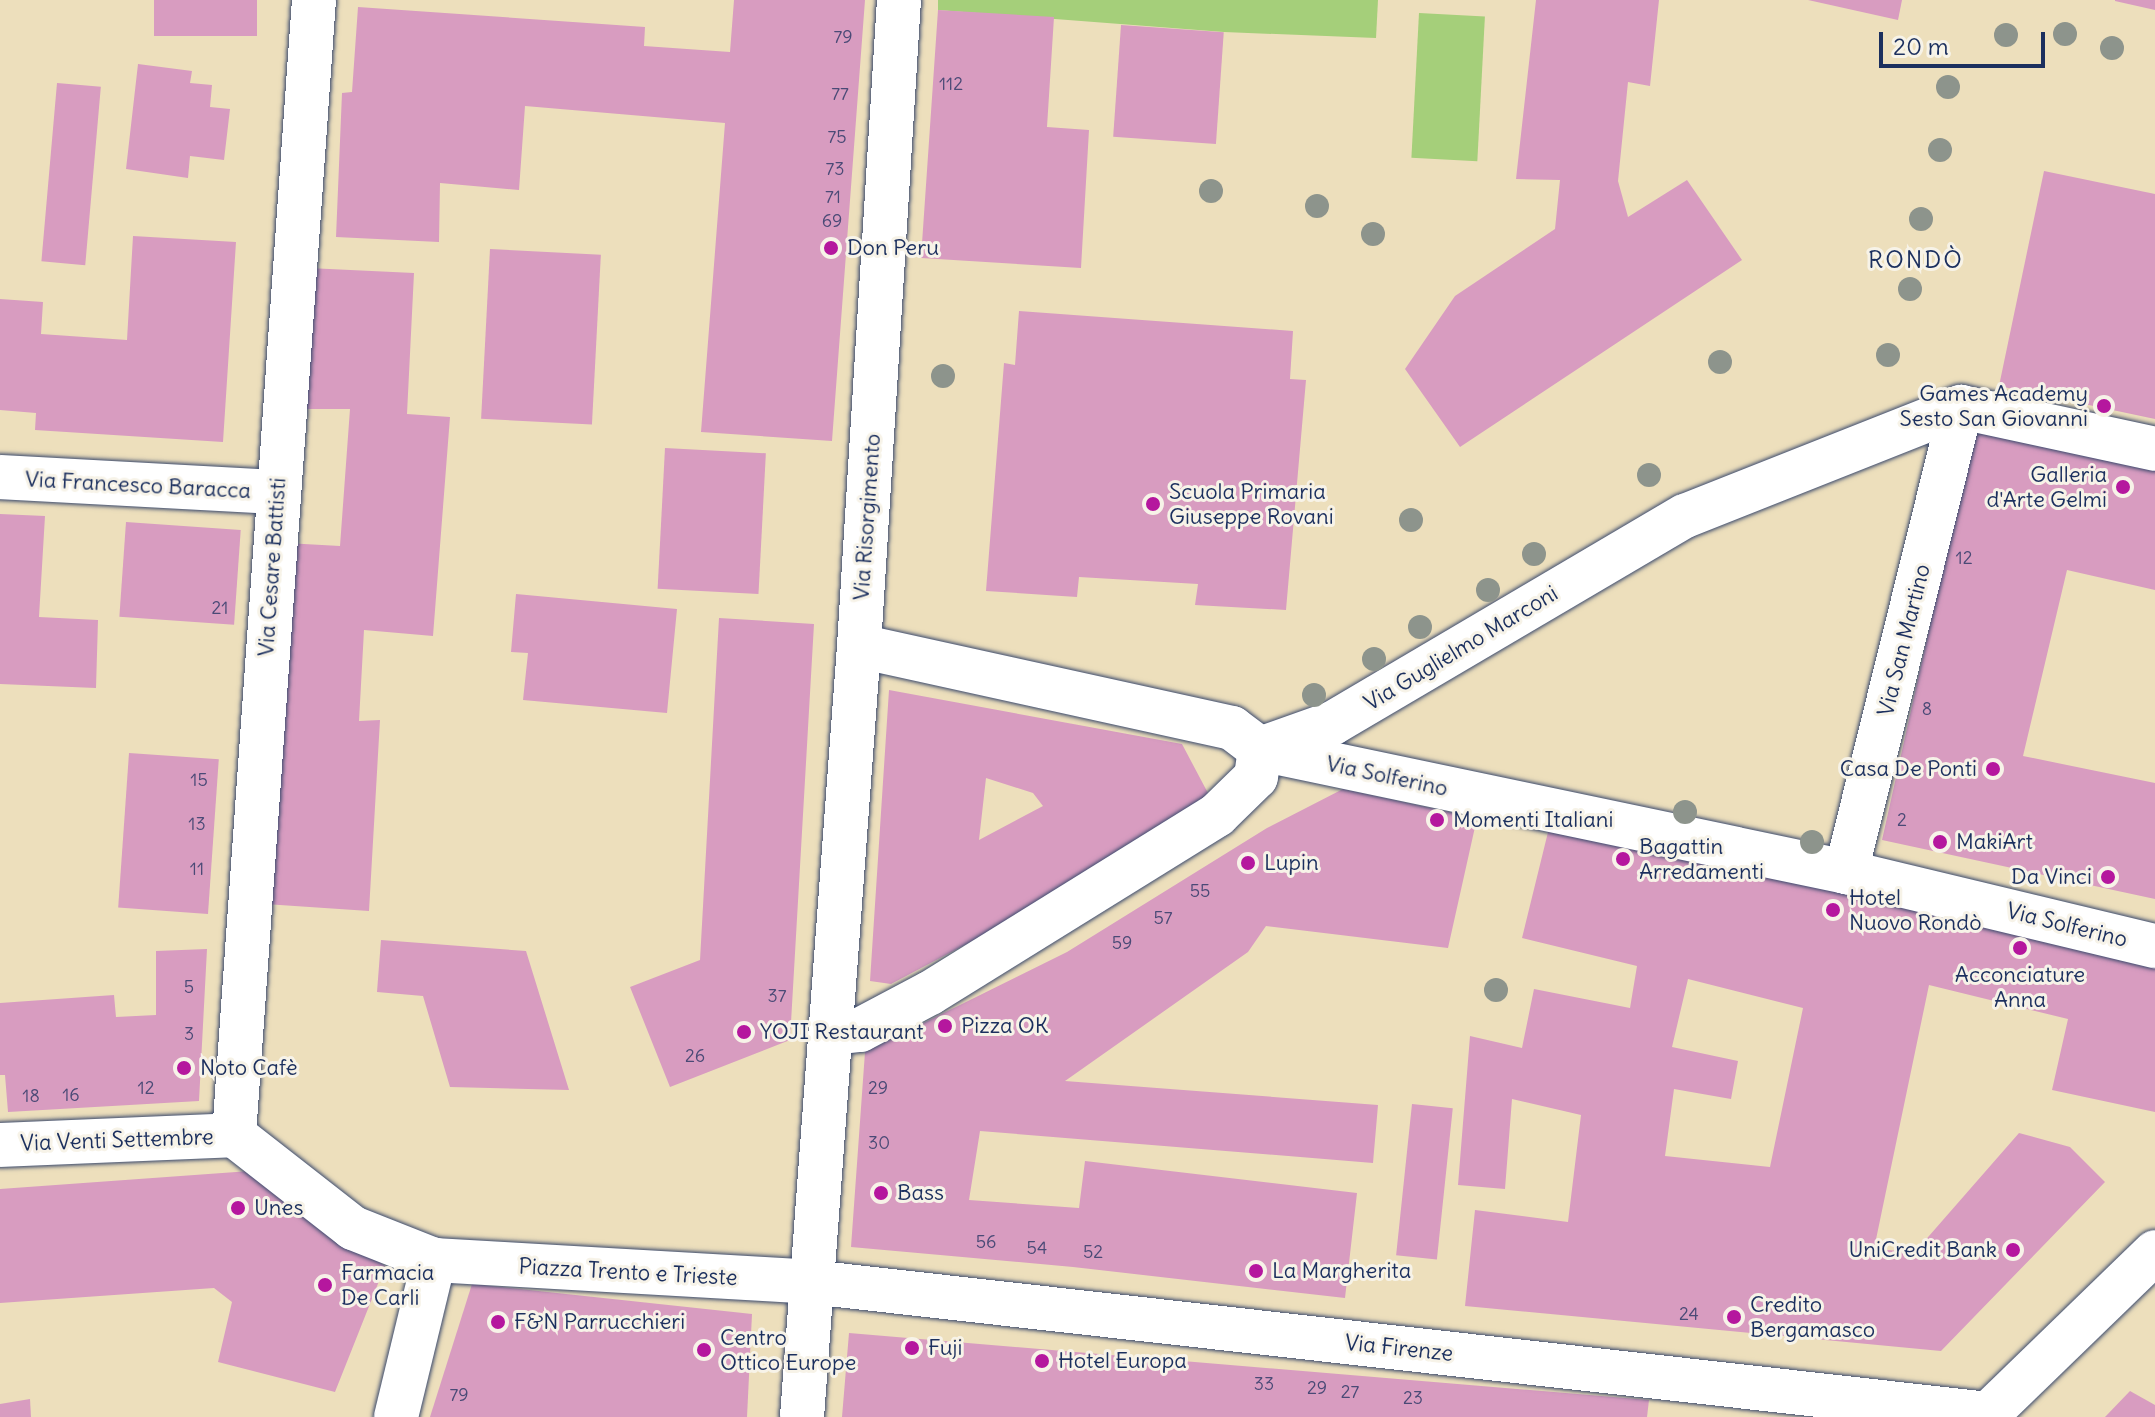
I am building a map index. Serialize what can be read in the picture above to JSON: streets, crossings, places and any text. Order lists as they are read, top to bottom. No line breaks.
{"streets":{"street":["Via Francesco Baracca","Via Risorgimento","Via Cesare Battisti","Via San Martino","Via Guglielmo Marconi","Via Solferino","Via Venti Settembre","Piazza Trento e Trieste","Via Firenze"]},"crossings":[["Via Francesco Baracca","Via Cesare Battisti"],["Via Risorgimento","Via Solferino"],["Via Cesare Battisti","Via Venti Settembre"],["Via Cesare Battisti","Piazza Trento e Trieste"],["Via San Martino","Via Guglielmo Marconi"],["Via San Martino","Via Solferino"],["Via Guglielmo Marconi","Via Solferino"],["Via Venti Settembre","Piazza Trento e Trieste"],["Piazza Trento e Trieste","Via Firenze"]],"districts":["RONDÒ"],"places":["Don Peru","Games Academy Sesto San Giovanni","Galleria d'Arte Gelmi","Scuola Primaria Giuseppe Rovani","Casa De Ponti","Momenti Italiani","MakiArt","Bagattin Arredamenti","Lupin","Da Vinci","Hotel Nuovo Rondò","Acconciature Anna","Pizza OK","YOJI Restaurant","Noto Cafè","Bass","Unes","UniCredit Bank","La Margherita","Farmacia De Carli","Credito Bergamasco","F&N Parrucchieri","Fuji","Centro Ottico Europe","Hotel Europa"],"house_numbers":["79","112","77","75","73","71","69","12","21","8","15","2","13","11","55","57","59","5","37","3","26","12","29","16","18","30","56","54","52","24","33","29","27","79","23"],"scale_bar":"20 m"}
